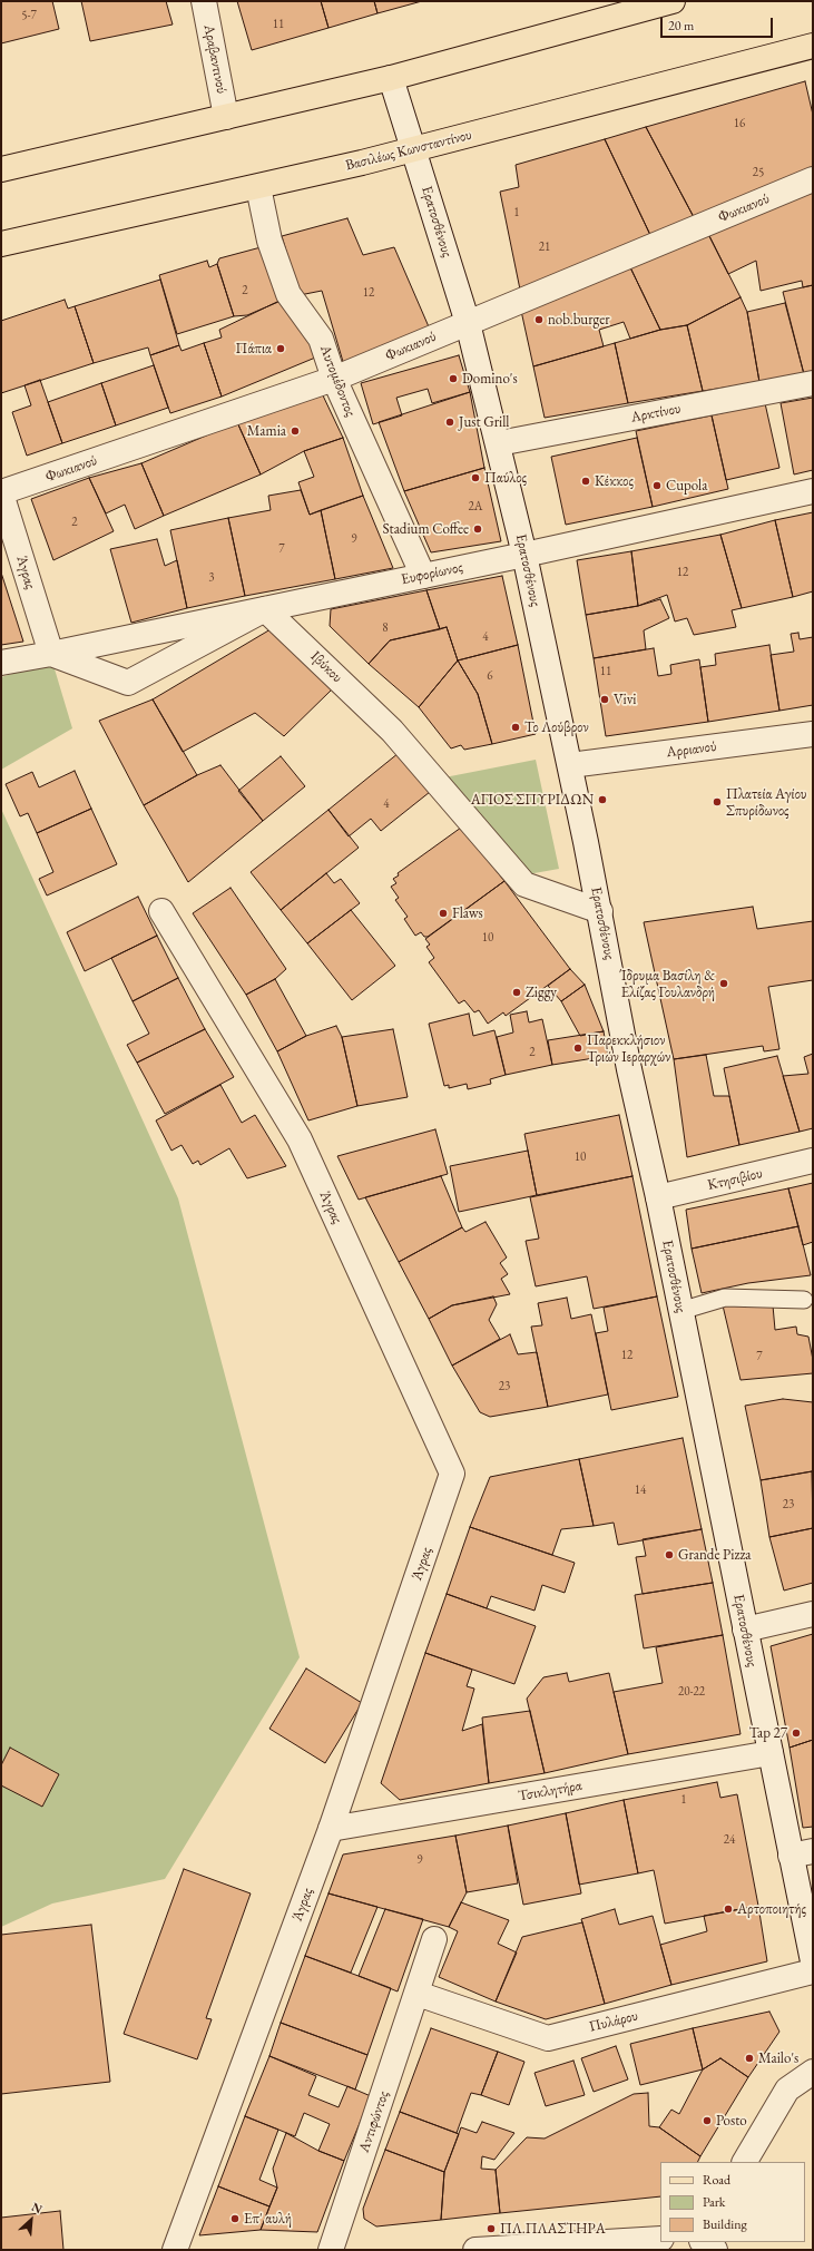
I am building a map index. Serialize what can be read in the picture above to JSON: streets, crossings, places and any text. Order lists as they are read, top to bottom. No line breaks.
{"streets":{"main road":["Βασιλέως Κωνσταντίνου"],"street":["Αραβαντινού","Φωκιανού","Ερατοσθένους","Αυτομέδοντος","Αρκτίνου","Άγρας","Ευφορίωνος","Ιβύκου","Αρριανού","Κτησιβίου","Τσικλητήρα","Πυλάρου","Αντιφώντος"]},"crossings":[["Βασιλέως Κωνσταντίνου","Ερατοσθένους"],["Βασιλέως Κωνσταντίνου","Αυτομέδοντος"],["Φωκιανού","Ερατοσθένους"],["Φωκιανού","Αυτομέδοντος"],["Φωκιανού","Άγρας"],["Ερατοσθένους","Αρκτίνου"],["Ερατοσθένους","Ευφορίωνος"],["Ερατοσθένους","Ιβύκου"],["Ερατοσθένους","Αρριανού"],["Ερατοσθένους","Κτησιβίου"],["Ερατοσθένους","Τσικλητήρα"],["Αυτομέδοντος","Ευφορίωνος"],["Άγρας","Ευφορίωνος"],["Άγρας","Τσικλητήρα"],["Ευφορίωνος","Ιβύκου"],["Πυλάρου","Αντιφώντος"]],"places":["nob.burger","Πάπια","Domino's","Just Grill","Mamia","Παύλος","Κέκκος","Cupola","Stadium Coffee","Vivi","Το Λούβρον","ΑΓΙΟΣ ΣΠΥΡΙΔΩΝ","Πλατεία Αγίου Σπυρίδωνος","Flaws","Ίδρυμα Βασίλη & Ελίζας Γουλανδρή","Ziggy","Παρεκκλήσιον Τριών Ιεραρχών","Grande Pizza","Tap 27","Αρτοποιητής","Mailo's","Posto","Επ' αυλή","ΠΛ.ΠΛΑΣΤΗΡΑ"],"house_numbers":["5-7","11","16","25","1","21","2","12","2Α","2","9","7","12","3","8","4","11","6","4","10","2","10","12","7","23","14","23","20-22","1","24","9"],"legend":["Road","Park","Building"],"scale_bar":"20 m","north":"top right"}
